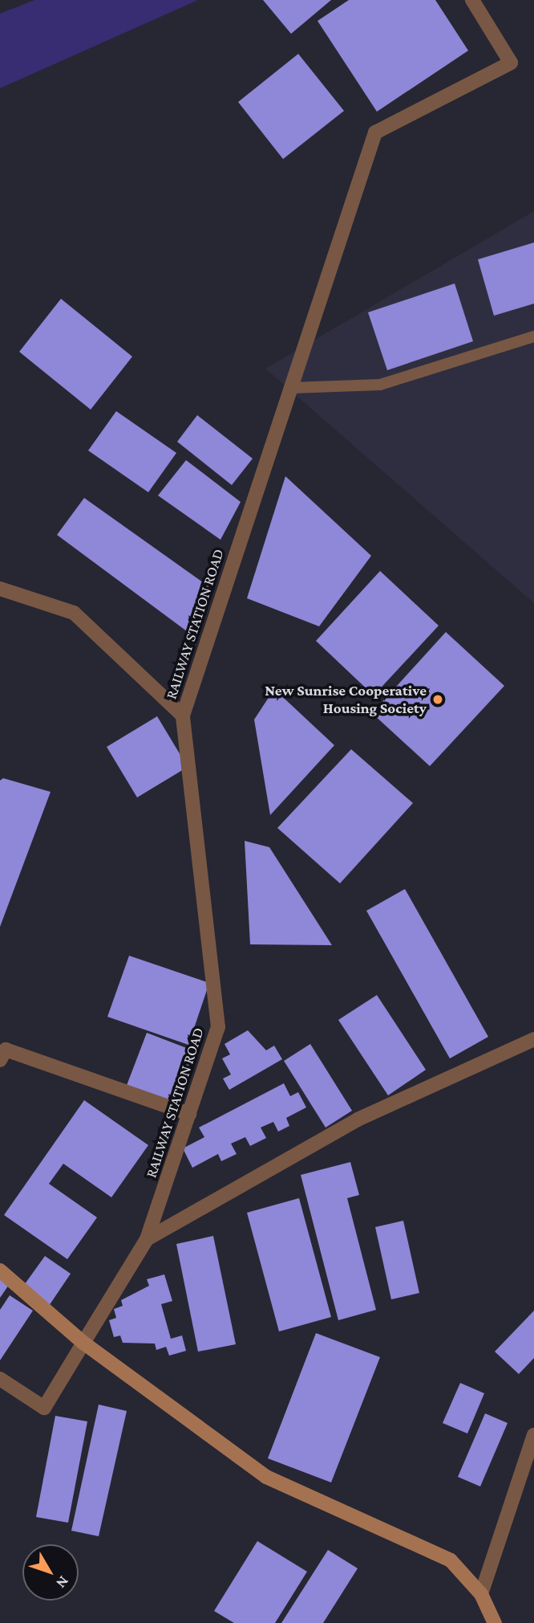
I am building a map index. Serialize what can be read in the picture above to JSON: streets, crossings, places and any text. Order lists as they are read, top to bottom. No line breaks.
{"streets":{"street":["RAILWAY STATION ROAD"]},"places":["New Sunrise Cooperative Housing Society"],"north":"bottom right"}
